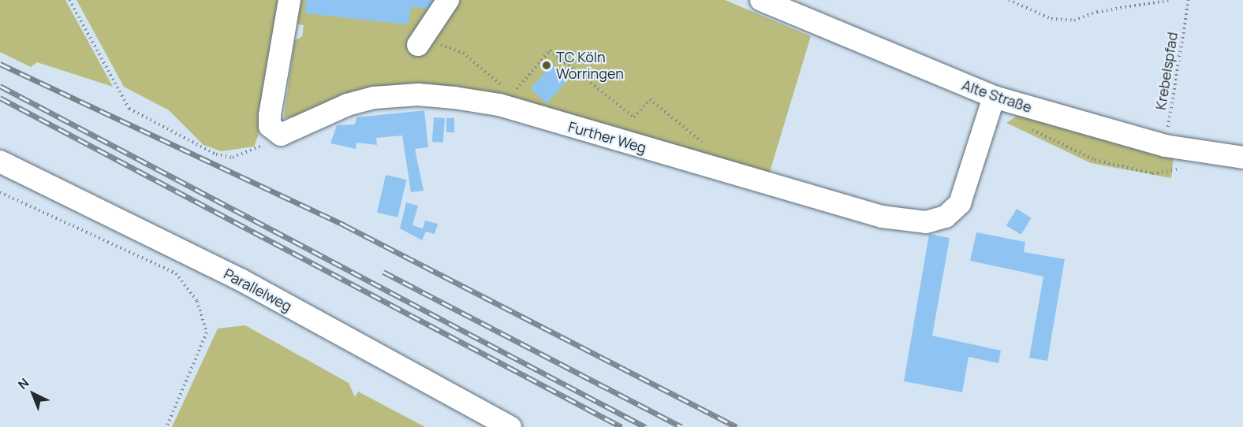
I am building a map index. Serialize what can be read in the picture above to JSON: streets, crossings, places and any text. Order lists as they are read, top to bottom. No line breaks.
{"streets":{"street":["Alte Straße","Further Weg","Parallelweg"],"path":["Krebelspfad"]},"crossings":[["Krebelspfad","Alte Straße"],["Alte Straße","Further Weg"]],"places":["TC Köln Worringen"],"north":"top left"}
